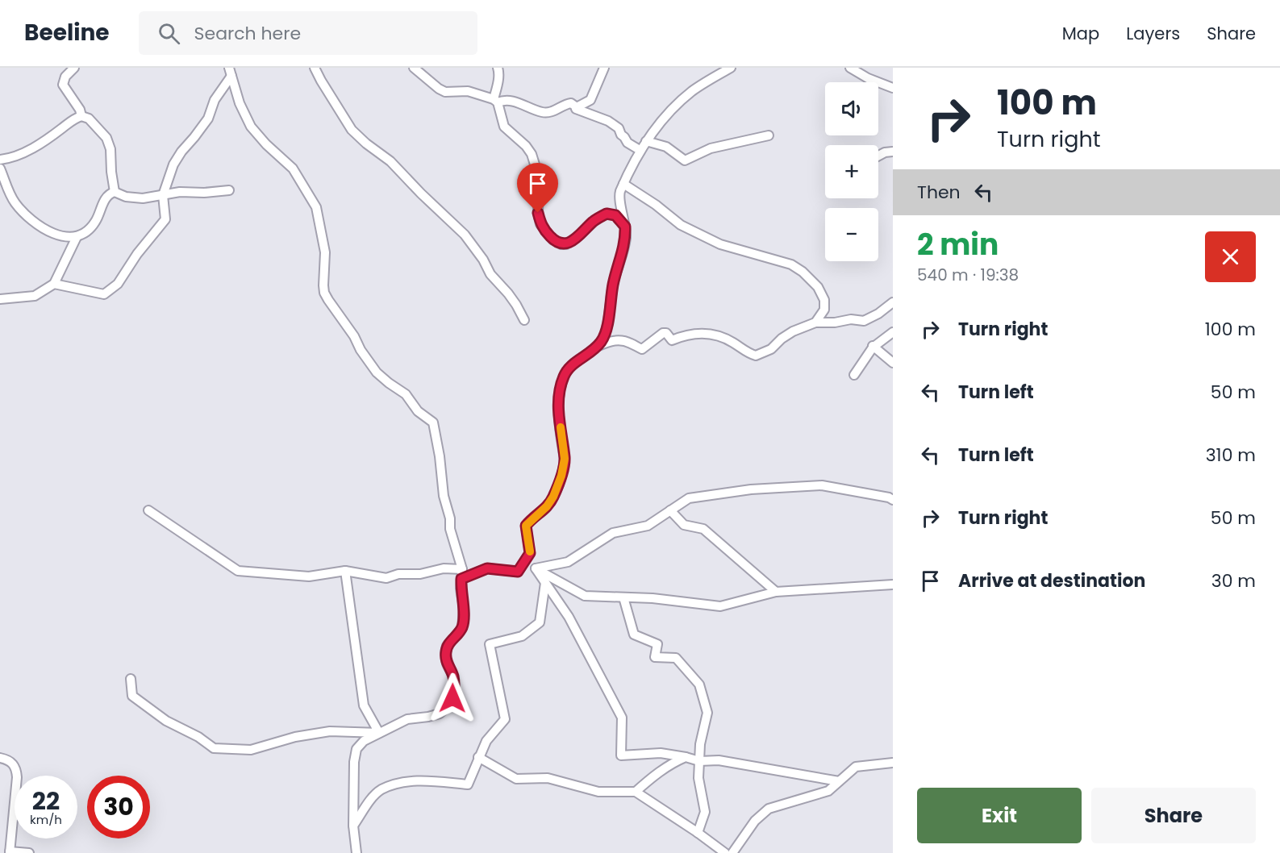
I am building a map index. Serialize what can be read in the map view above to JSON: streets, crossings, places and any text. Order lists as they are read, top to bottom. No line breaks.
{"page":{"header":"Beeline","search":"Search here","nav":["Map","Layers","Share"],"turn":["100 m","Turn right"],"map_buttons":["+","−"],"then":"Then","heading":["2 min","540 m · 19:38"],"list":[{"name":"Turn right","value":"100 m"},{"name":"Turn left","value":"50 m"},{"name":"Turn left","value":"310 m"},{"name":"Turn right","value":"50 m"},{"name":"Arrive at destination","value":"30 m"}],"speed":"22 km/h","limit":"30","buttons":["Exit","Share"]}}
